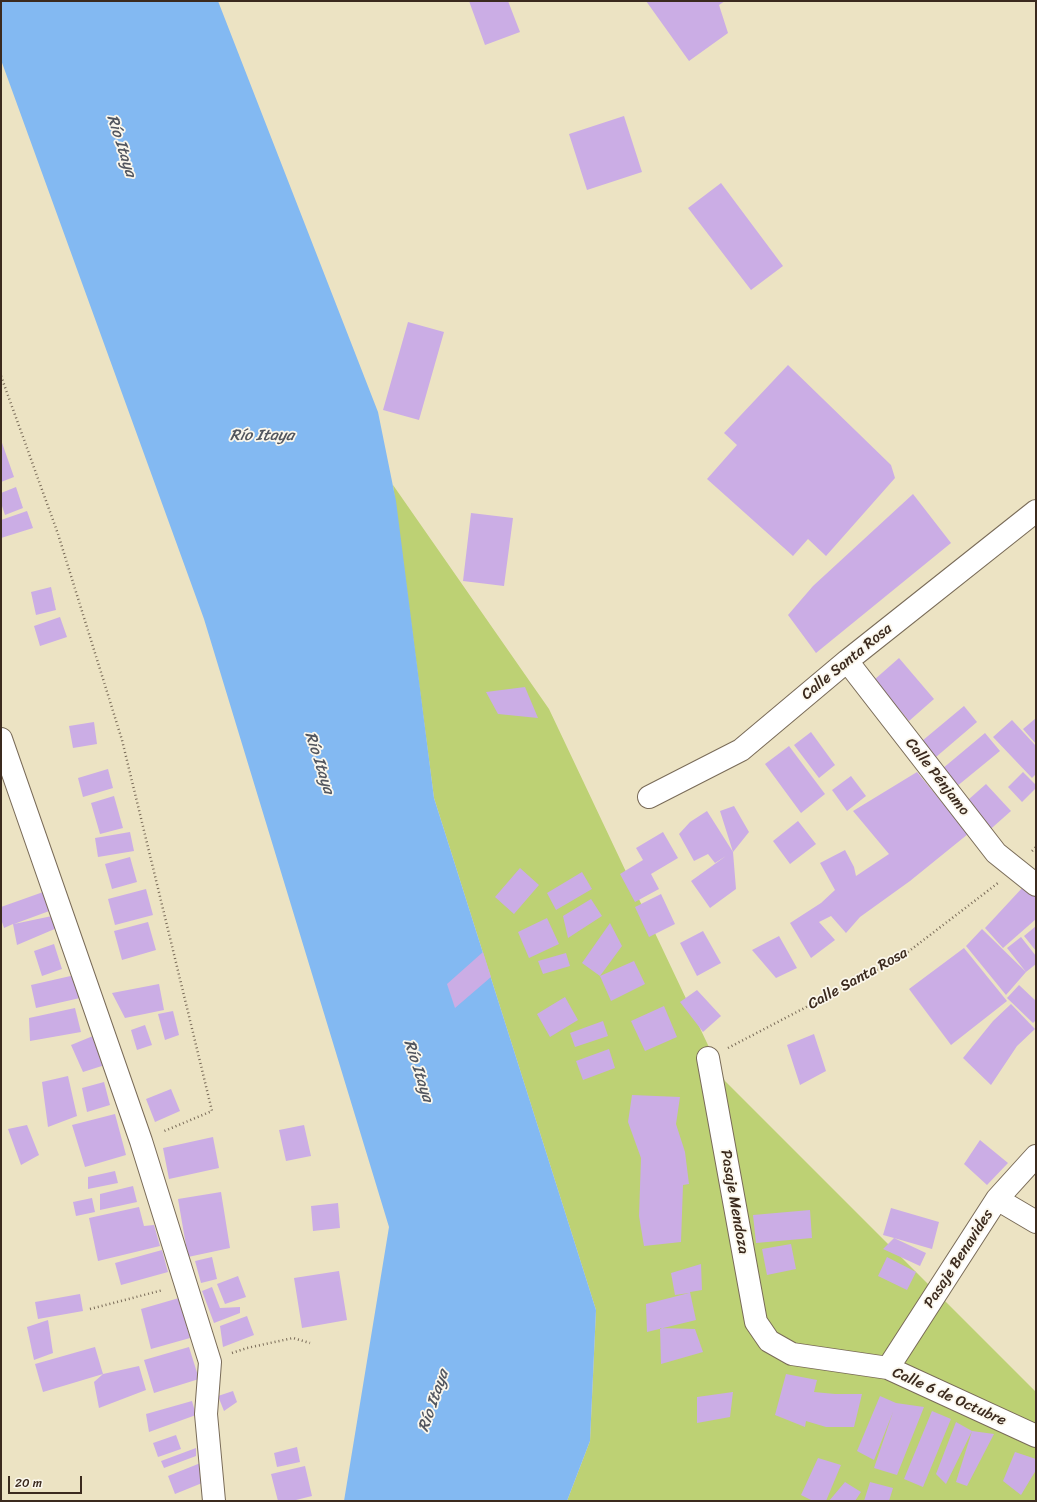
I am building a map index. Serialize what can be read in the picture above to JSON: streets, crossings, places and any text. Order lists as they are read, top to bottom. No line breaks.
{"streets":{"street":["Calle Santa Rosa","Calle Pénjamo","Pasaje Mendoza","Pasaje Benavides","Calle 6 de Octubre"]},"crossings":[["Calle Santa Rosa","Calle Pénjamo"],["Calle Santa Rosa","Pasaje Mendoza"],["Pasaje Mendoza","Calle 6 de Octubre"],["Pasaje Benavides","Calle 6 de Octubre"]],"water":["Río Itaya"],"scale_bar":"20 m"}
